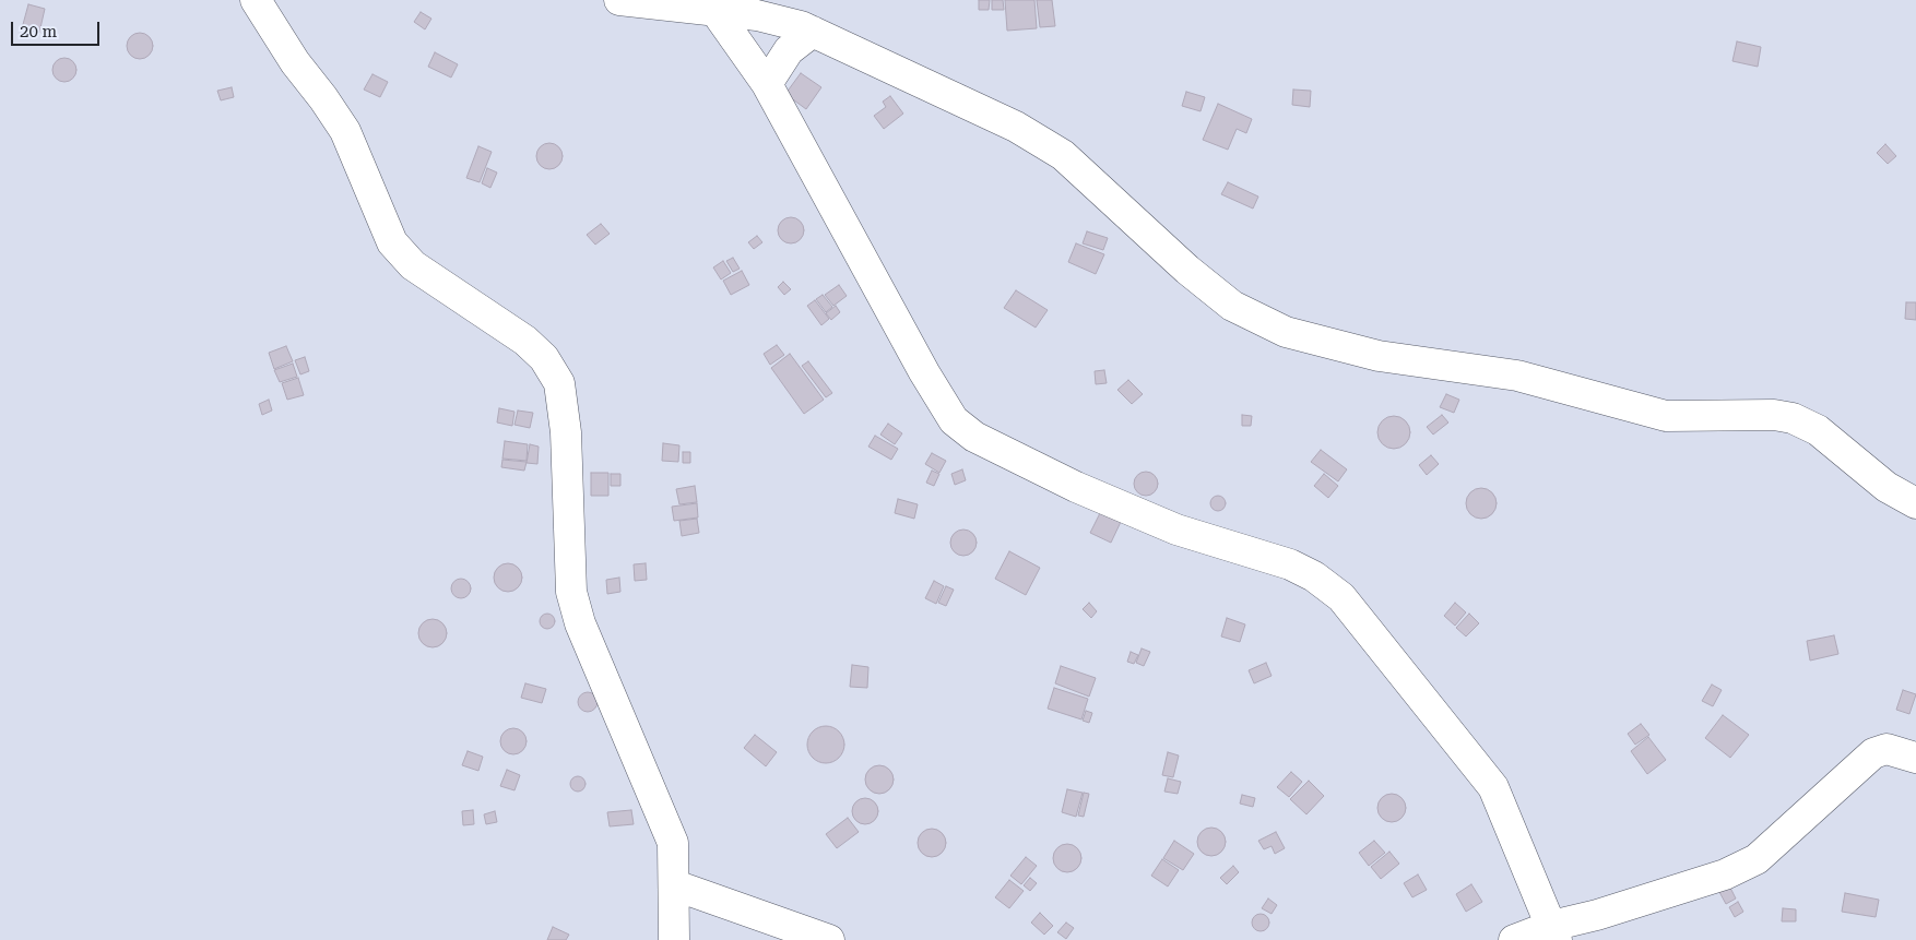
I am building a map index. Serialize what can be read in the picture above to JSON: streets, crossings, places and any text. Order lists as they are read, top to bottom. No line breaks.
{"scale_bar":"20 m"}
